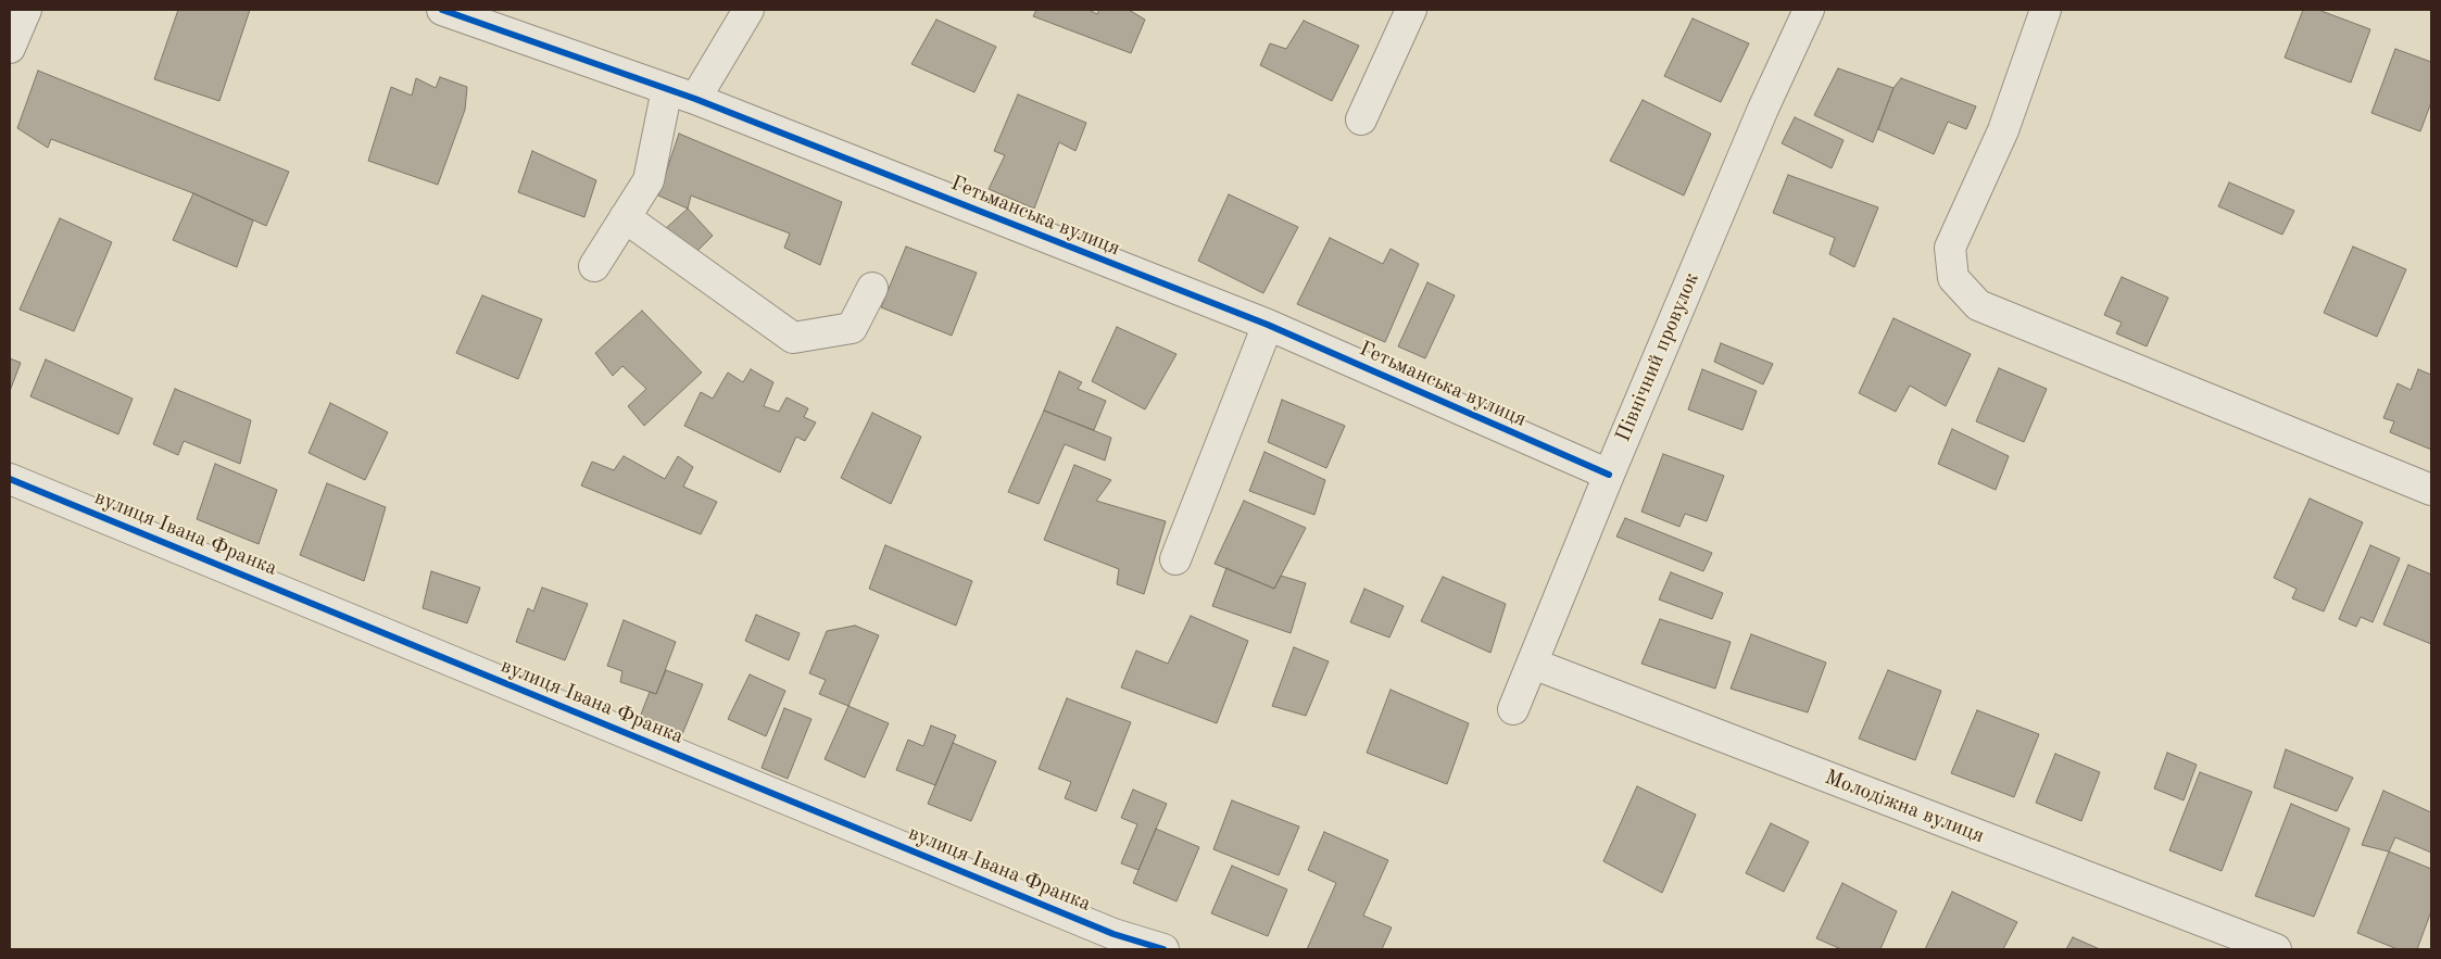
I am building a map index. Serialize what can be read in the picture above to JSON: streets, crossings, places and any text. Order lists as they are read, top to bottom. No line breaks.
{"streets":{"street":["Гетьманська вулиця","Північний провулок","вулиця Івана Франка","Молодіжна вулиця"]},"crossings":[["Гетьманська вулиця","Північний провулок"],["Північний провулок","Молодіжна вулиця"]]}
